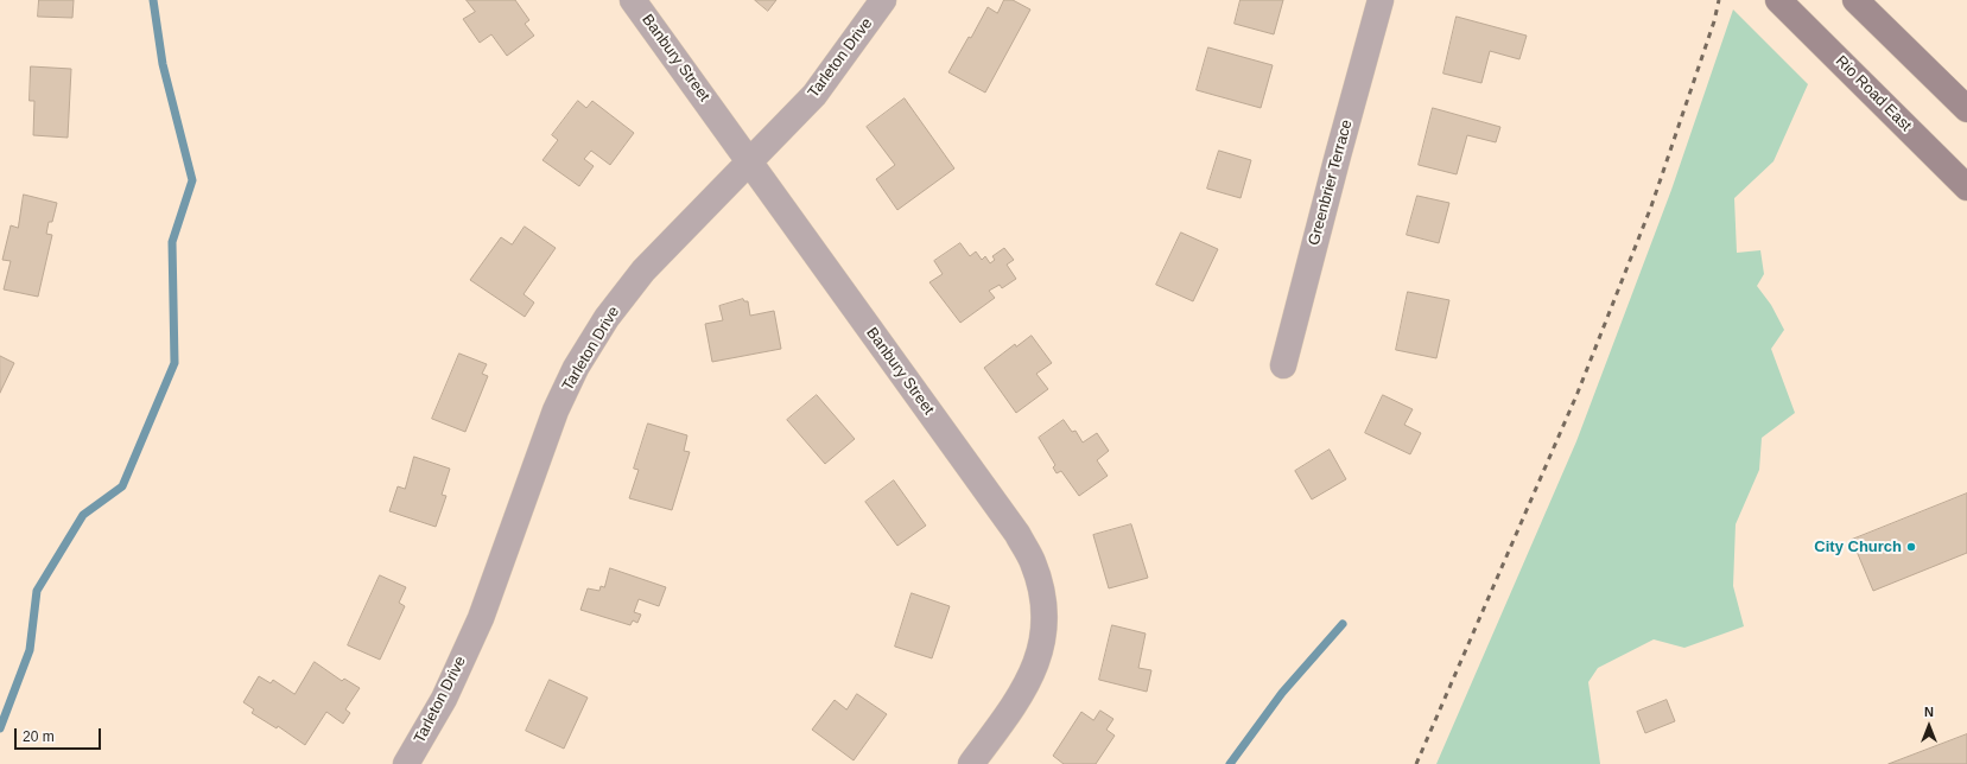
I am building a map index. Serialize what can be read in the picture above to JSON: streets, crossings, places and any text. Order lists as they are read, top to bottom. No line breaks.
{"streets":{"main road":["Rio Road East"],"street":["Banbury Street","Tarleton Drive","Greenbrier Terrace"]},"crossings":[["Banbury Street","Tarleton Drive"]],"places":["City Church"],"scale_bar":"20 m","north":"top"}
